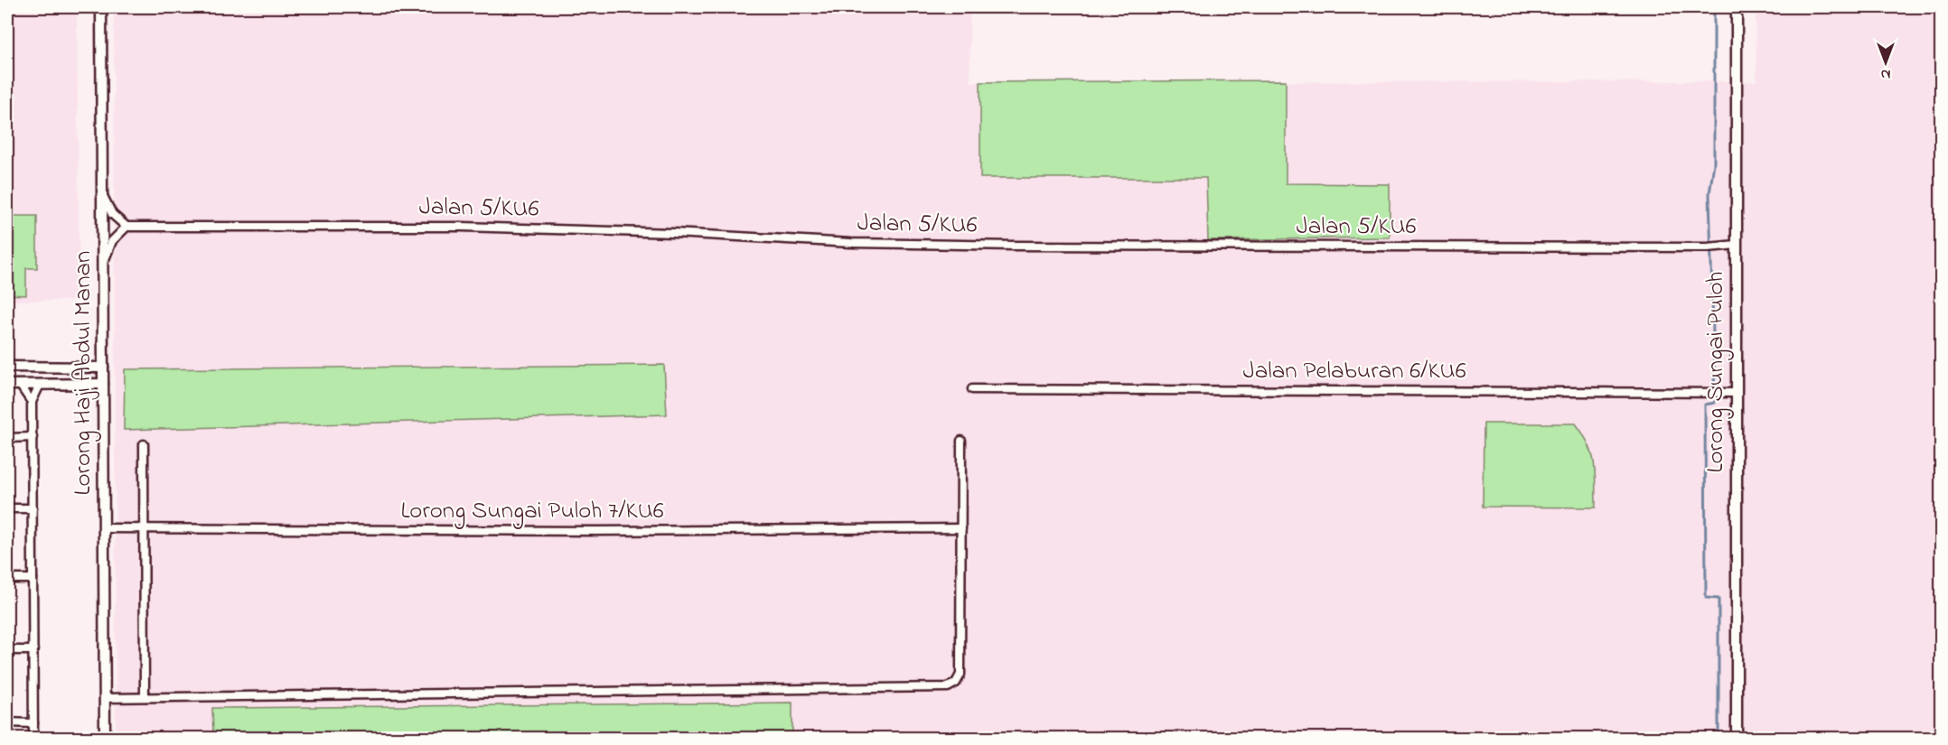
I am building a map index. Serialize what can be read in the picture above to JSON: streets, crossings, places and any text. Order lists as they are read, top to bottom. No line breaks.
{"streets":{"street":["Jalan 5/KU6","Jalan Pelaburan 6/KU6","Lorong Sungai Puloh","Lorong Haji Abdul Manan","Lorong Sungai Puloh 7/KU6"]},"crossings":[["Jalan 5/KU6","Lorong Sungai Puloh"],["Jalan Pelaburan 6/KU6","Lorong Sungai Puloh"],["Lorong Haji Abdul Manan","Lorong Sungai Puloh 7/KU6"]],"north":"bottom"}
